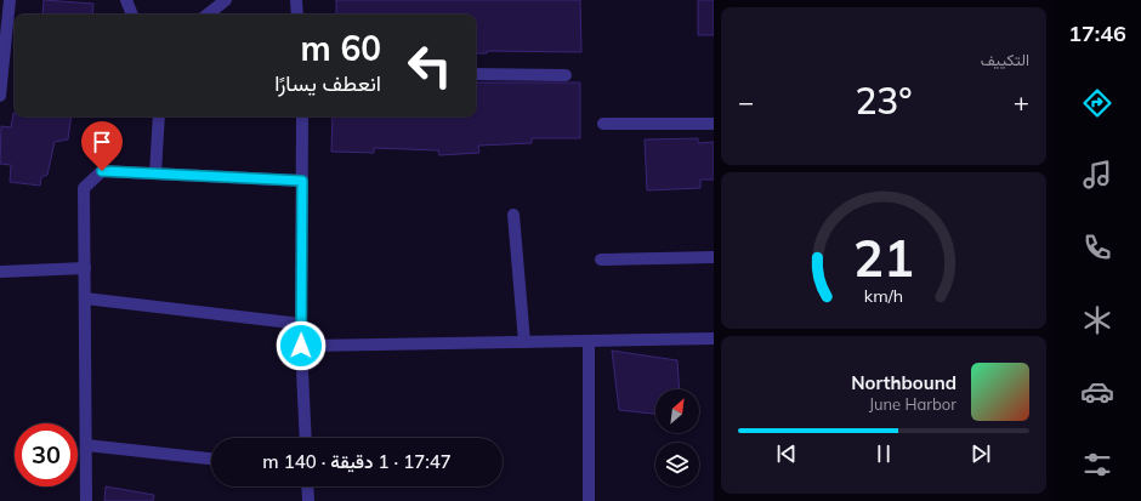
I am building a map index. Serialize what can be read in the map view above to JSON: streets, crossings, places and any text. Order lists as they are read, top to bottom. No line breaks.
{"north":"top right","page":{"tabs":"17:46","tile":"التكييف","turn":["60 m","انعطف يسارًا"],"heat":["−","23°","+"],"song":["Northbound","June Harbor"],"limit":"30","trip":"17:47 · 1 دقيقة · 140 m","gauge":["21","km/h"]}}
